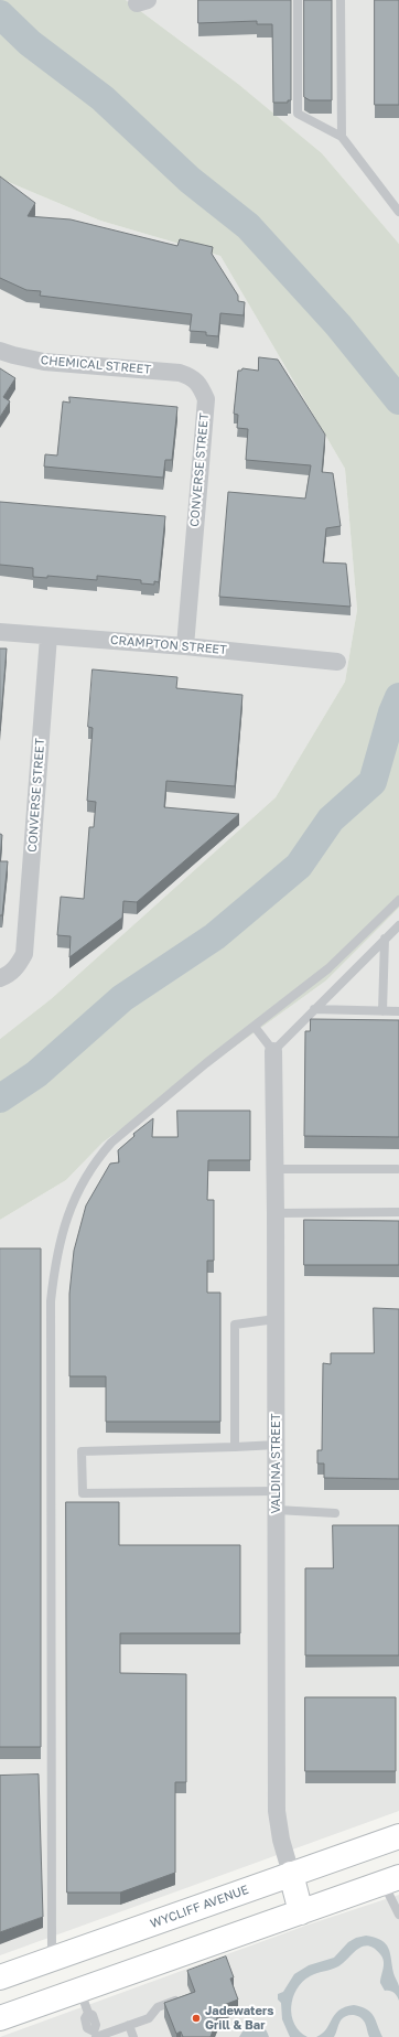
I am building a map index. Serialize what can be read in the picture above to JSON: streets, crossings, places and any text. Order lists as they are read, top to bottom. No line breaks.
{"streets":{"main road":["WYCLIFF AVENUE"],"street":["CHEMICAL STREET","CONVERSE STREET","CRAMPTON STREET","VALDINA STREET"]},"crossings":[["CHEMICAL STREET","CONVERSE STREET"],["CONVERSE STREET","CRAMPTON STREET"],["VALDINA STREET","WYCLIFF AVENUE"]],"places":["Jadewaters Grill & Bar"]}
